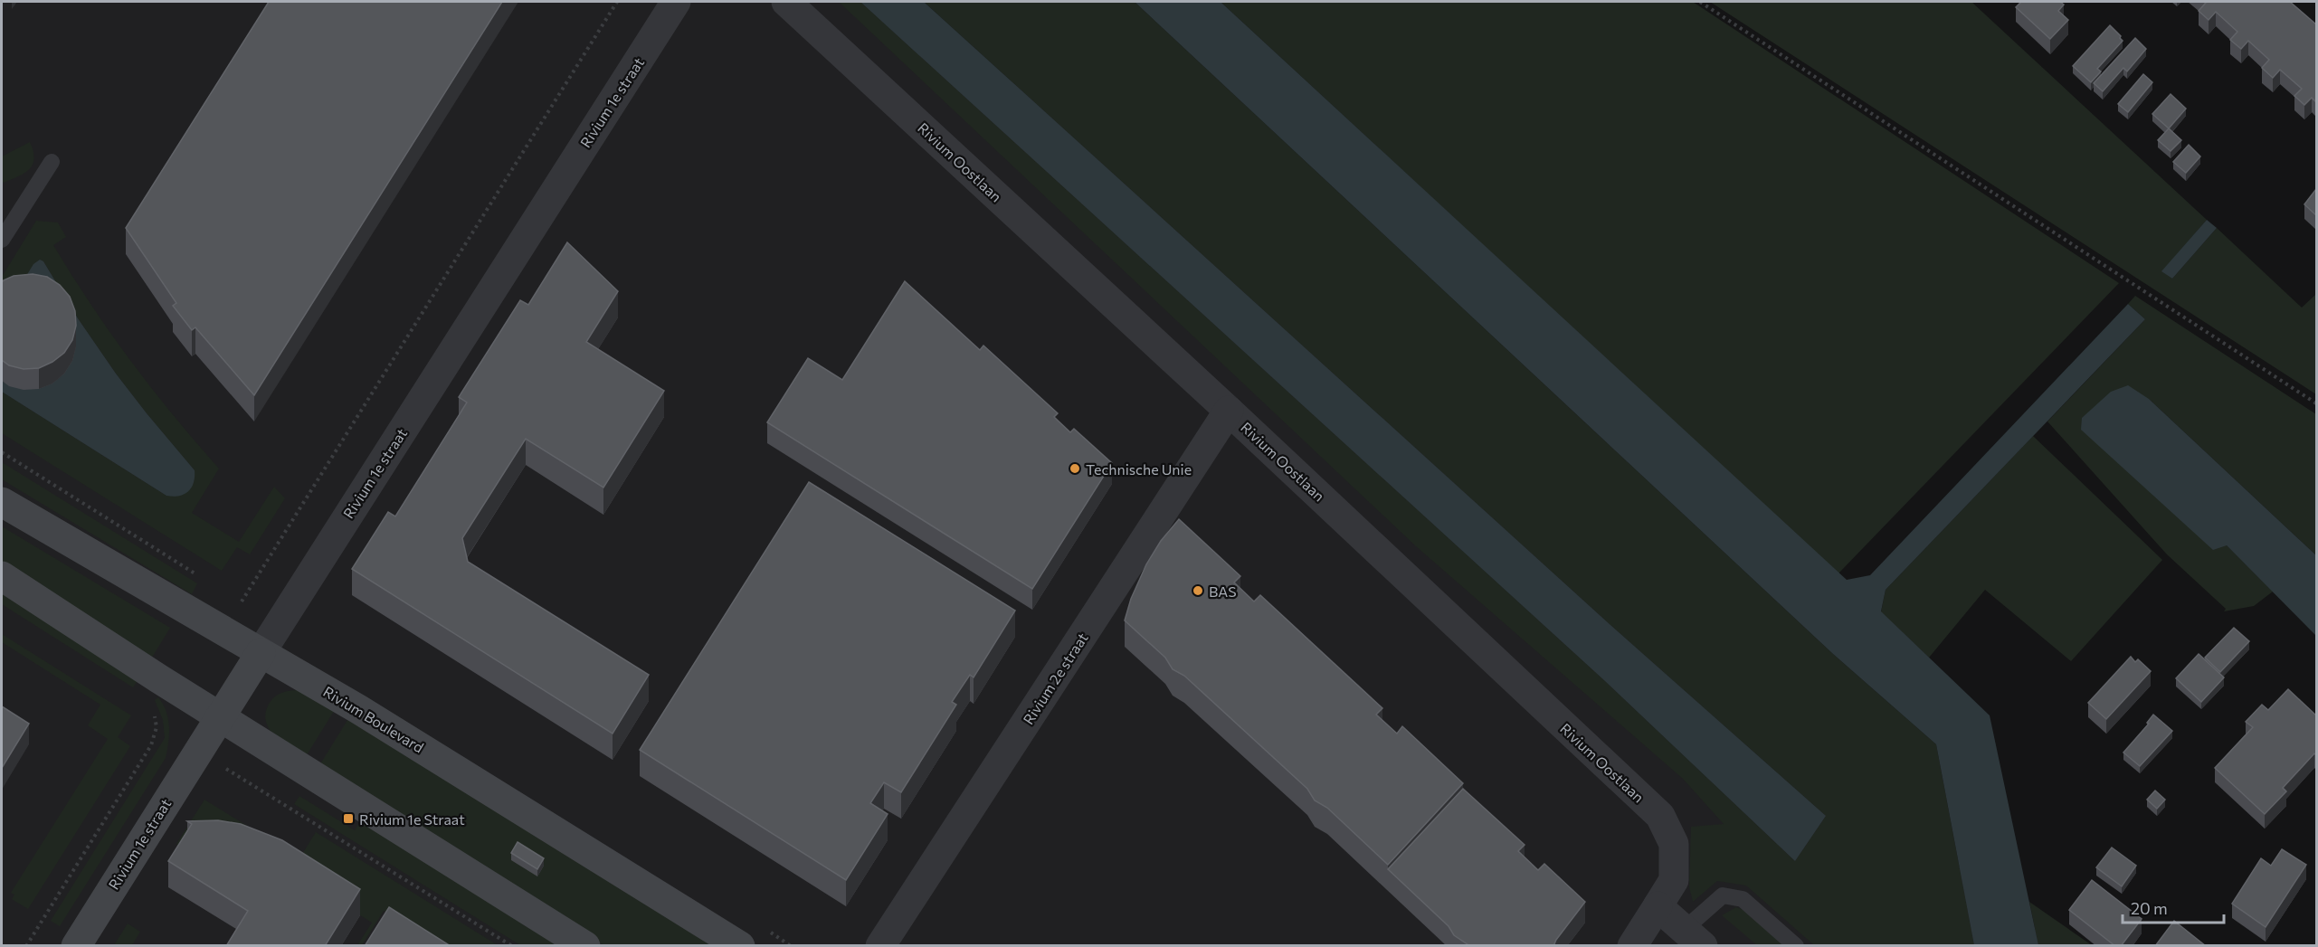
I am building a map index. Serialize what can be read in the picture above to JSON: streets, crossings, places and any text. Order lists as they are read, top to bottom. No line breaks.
{"streets":{"street":["Rivium 1e straat","Rivium Oostlaan","Rivium 2e straat","Rivium Boulevard"]},"crossings":[["Rivium 1e straat","Rivium Boulevard"],["Rivium Oostlaan","Rivium 2e straat"]],"places":{"other":["Technische Unie","BAS"],"transit":["Rivium 1e Straat"]},"scale_bar":"20 m"}
